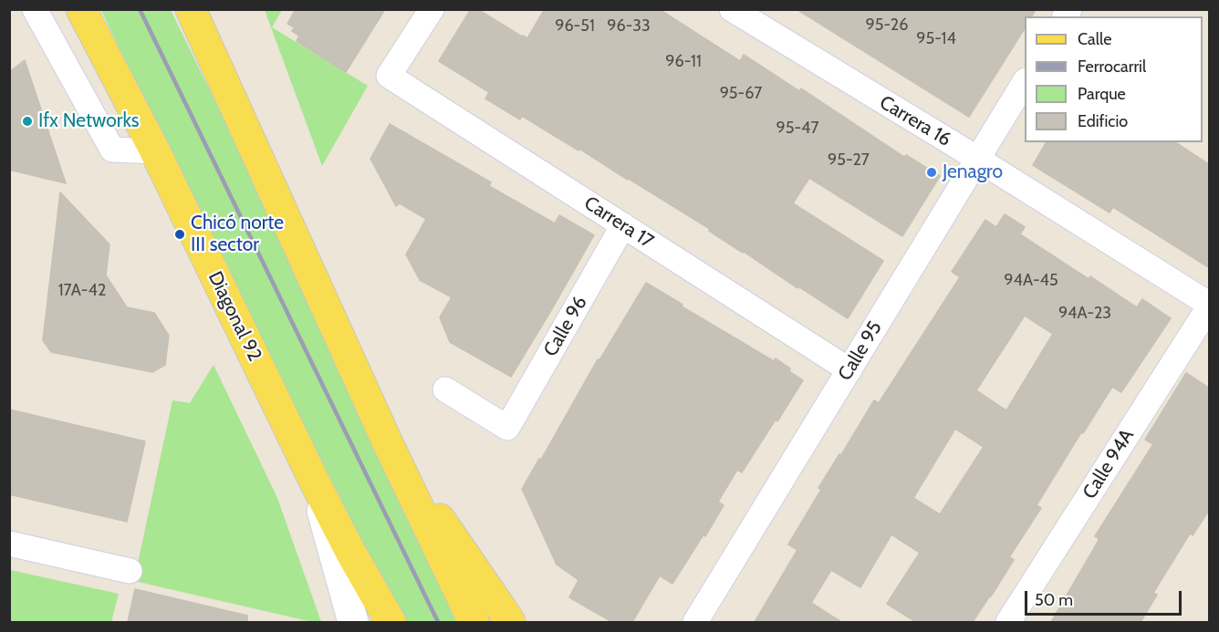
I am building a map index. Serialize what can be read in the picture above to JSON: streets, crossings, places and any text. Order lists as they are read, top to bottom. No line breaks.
{"streets":{"main road":["Diagonal 92"],"street":["Carrera 16","Carrera 17","Calle 96","Calle 95","Calle 94A"]},"crossings":[["Carrera 16","Calle 95"],["Carrera 16","Calle 94A"],["Carrera 17","Calle 96"],["Carrera 17","Calle 95"]],"places":["Ifx Networks","Jenagro","Chicó norte III sector"],"house_numbers":["95-26","96-51","96-33","95-14","96-11","95-67","95-47","95-27","94A-45","17A-42","94A-23"],"legend":["Calle","Ferrocarril","Parque","Edificio"],"scale_bar":"50 m"}
